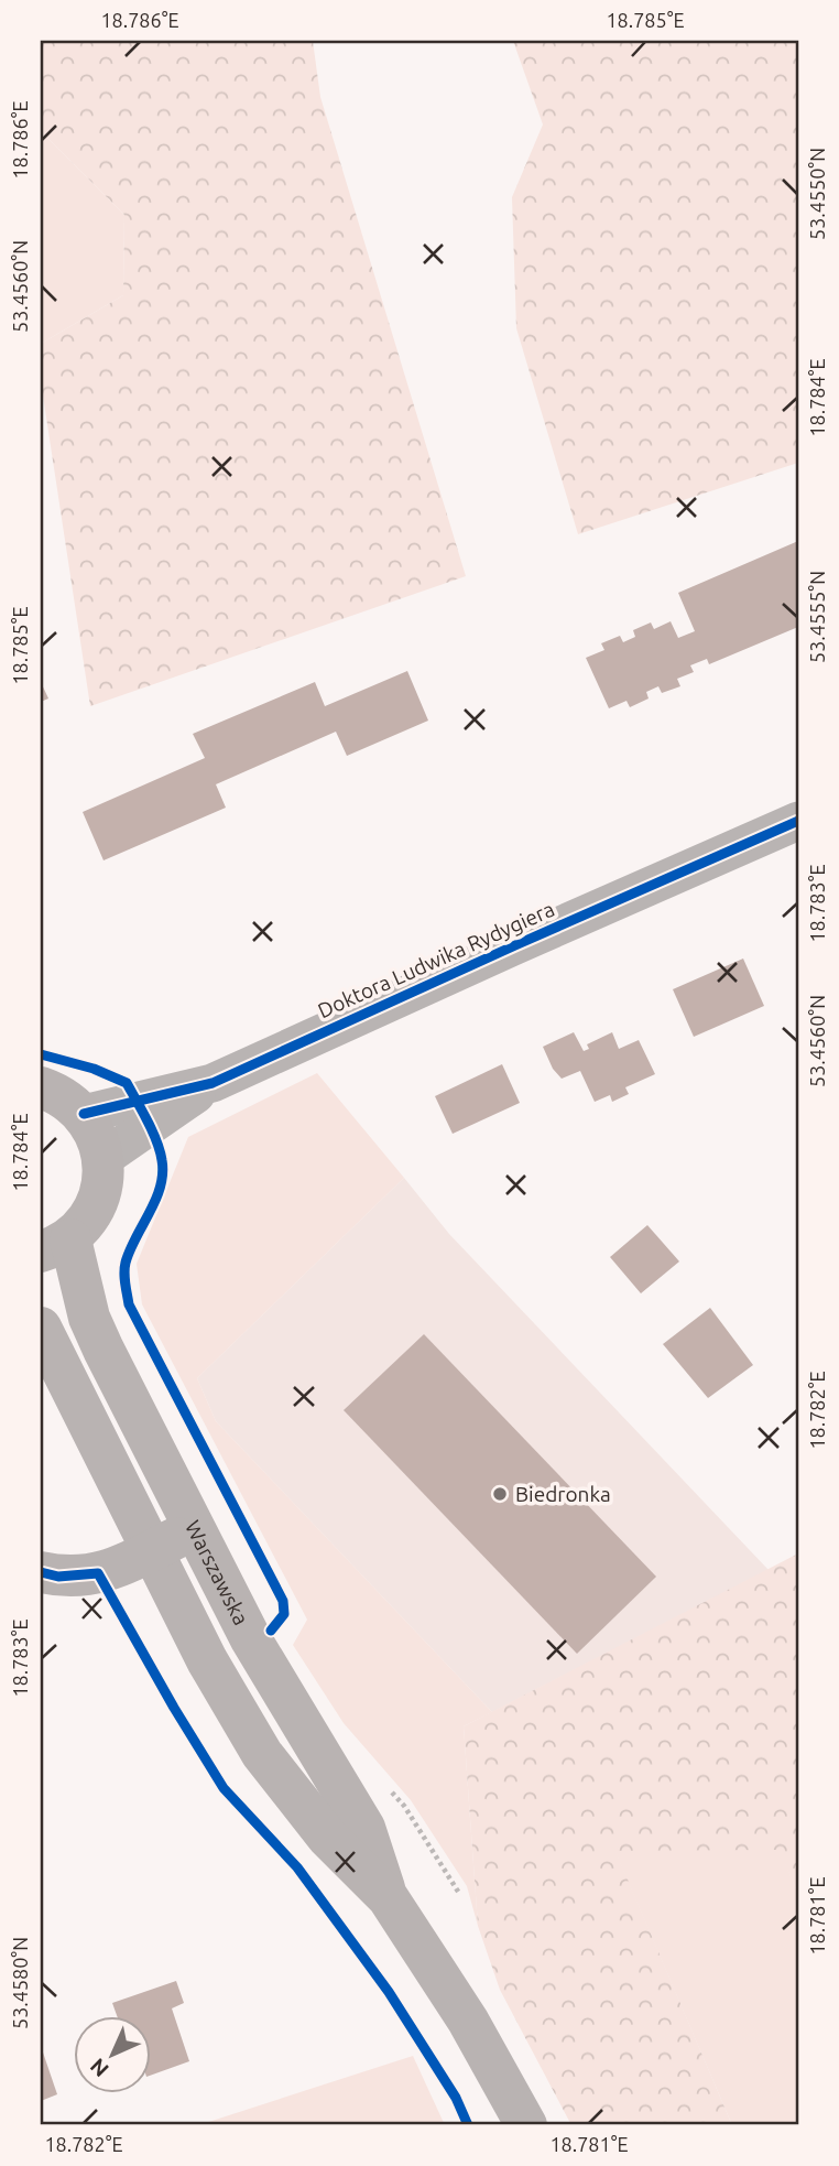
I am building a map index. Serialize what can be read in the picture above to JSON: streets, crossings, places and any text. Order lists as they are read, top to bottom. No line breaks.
{"streets":{"main road":["Warszawska"],"street":["Doktora Ludwika Rydygiera"]},"places":["Biedronka"],"north":"bottom left","coordinates":["18.786°E","18.785°E","53.4550°N","53.4560°N","18.784°E","53.4555°N","18.783°E","18.782°E","18.781°E","53.4580°N"]}
